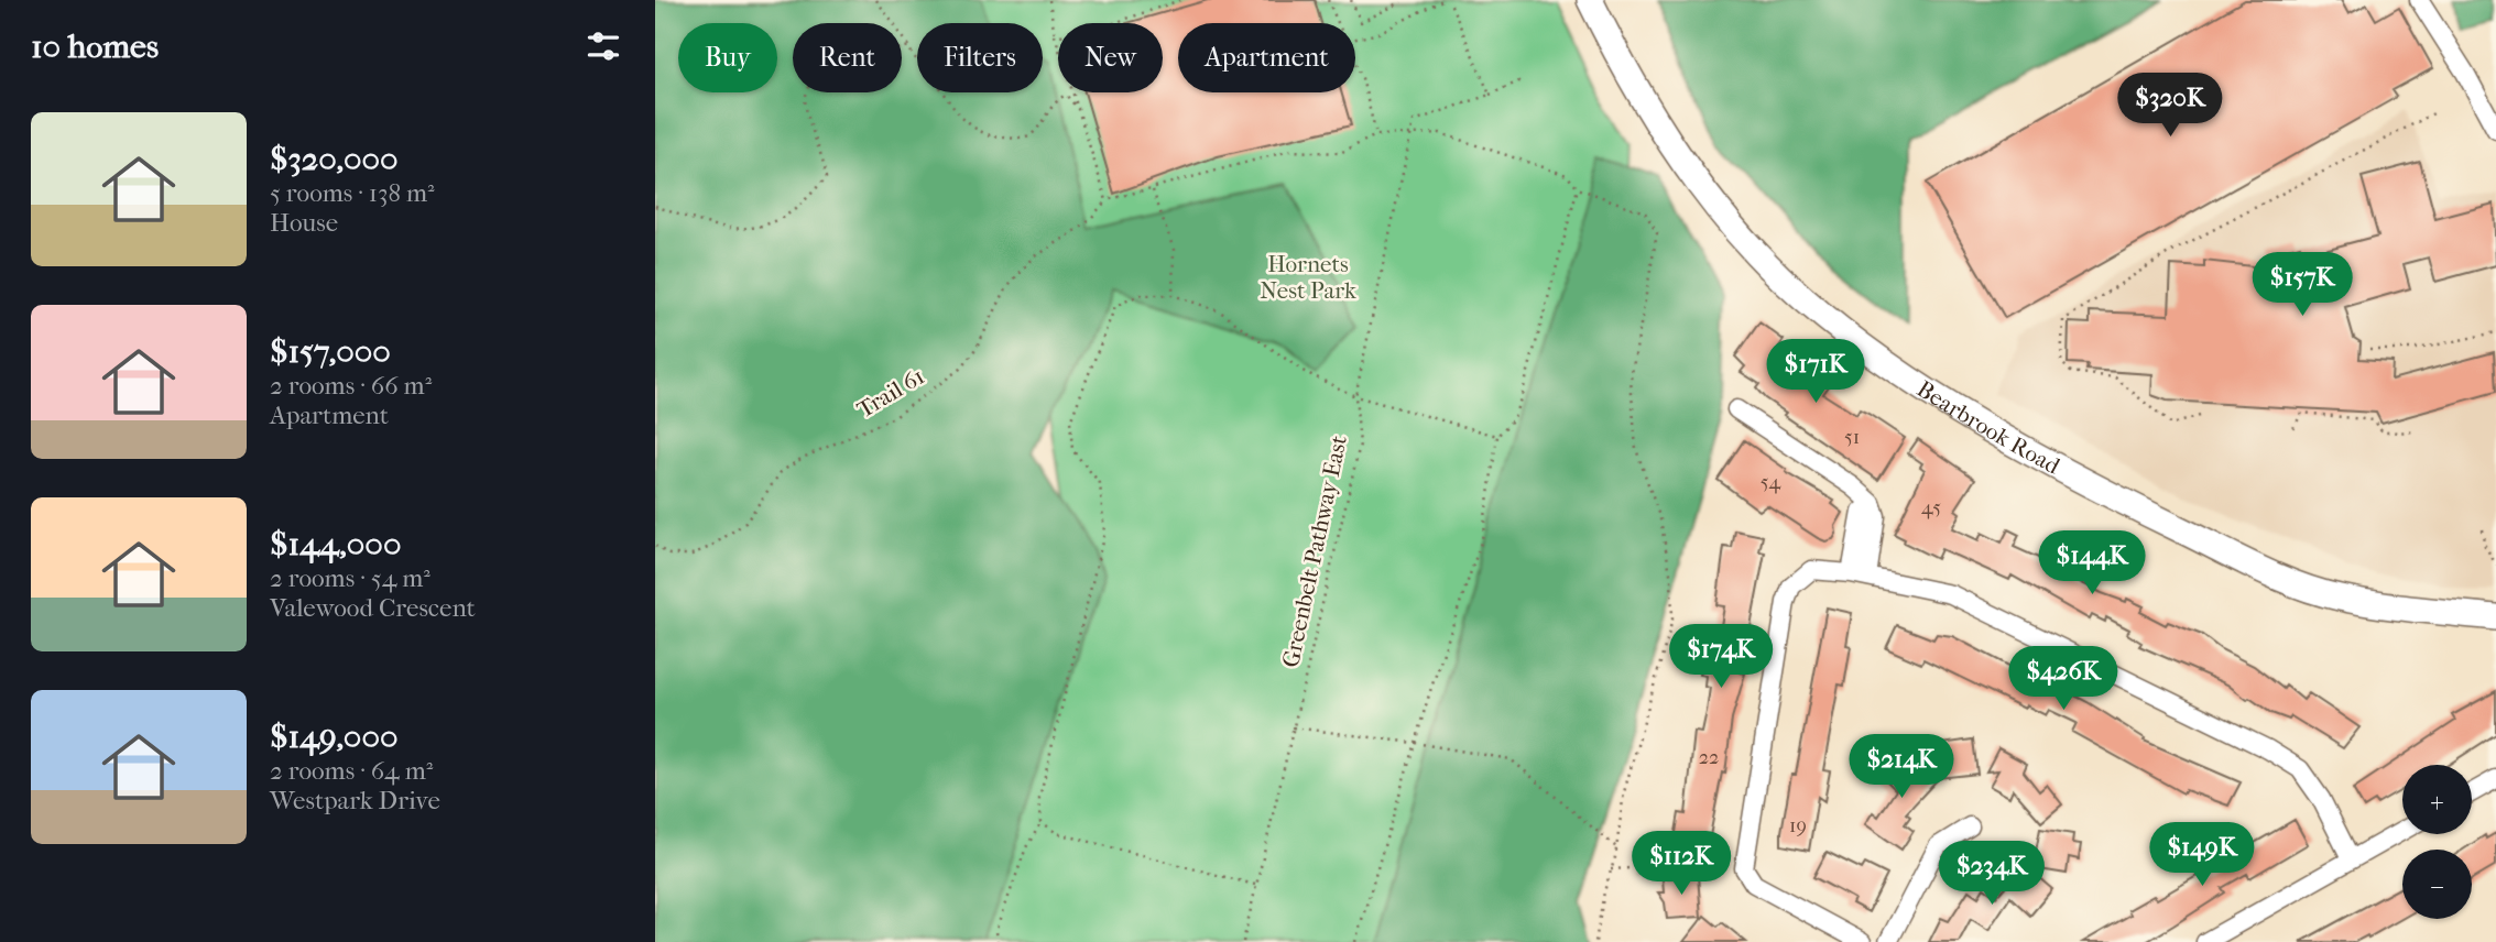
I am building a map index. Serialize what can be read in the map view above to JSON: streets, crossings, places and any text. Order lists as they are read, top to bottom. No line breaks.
{"streets":{"street":["Bearbrook Road"],"path":["Trail 61","Greenbelt Pathway East"]},"parks":["Hornets Nest Park"],"house_numbers":["51","54","45","22","19"],"page":{"heading":"10 homes","chip":["Buy","Rent","Filters","New","Apartment"],"price":["$320K","$157K","$171K","$144K","$174K","$426K","$214K","$149K","$112K","$234K"],"list":[{"name":"$320,000","note":"5 rooms · 138 m² · House"},{"name":"$157,000","note":"2 rooms · 66 m² · Apartment"},{"name":"$144,000","note":"2 rooms · 54 m² · Valewood Crescent"},{"name":"$149,000","note":"2 rooms · 64 m² · Westpark Drive"}],"map_buttons":["+","−"]}}
